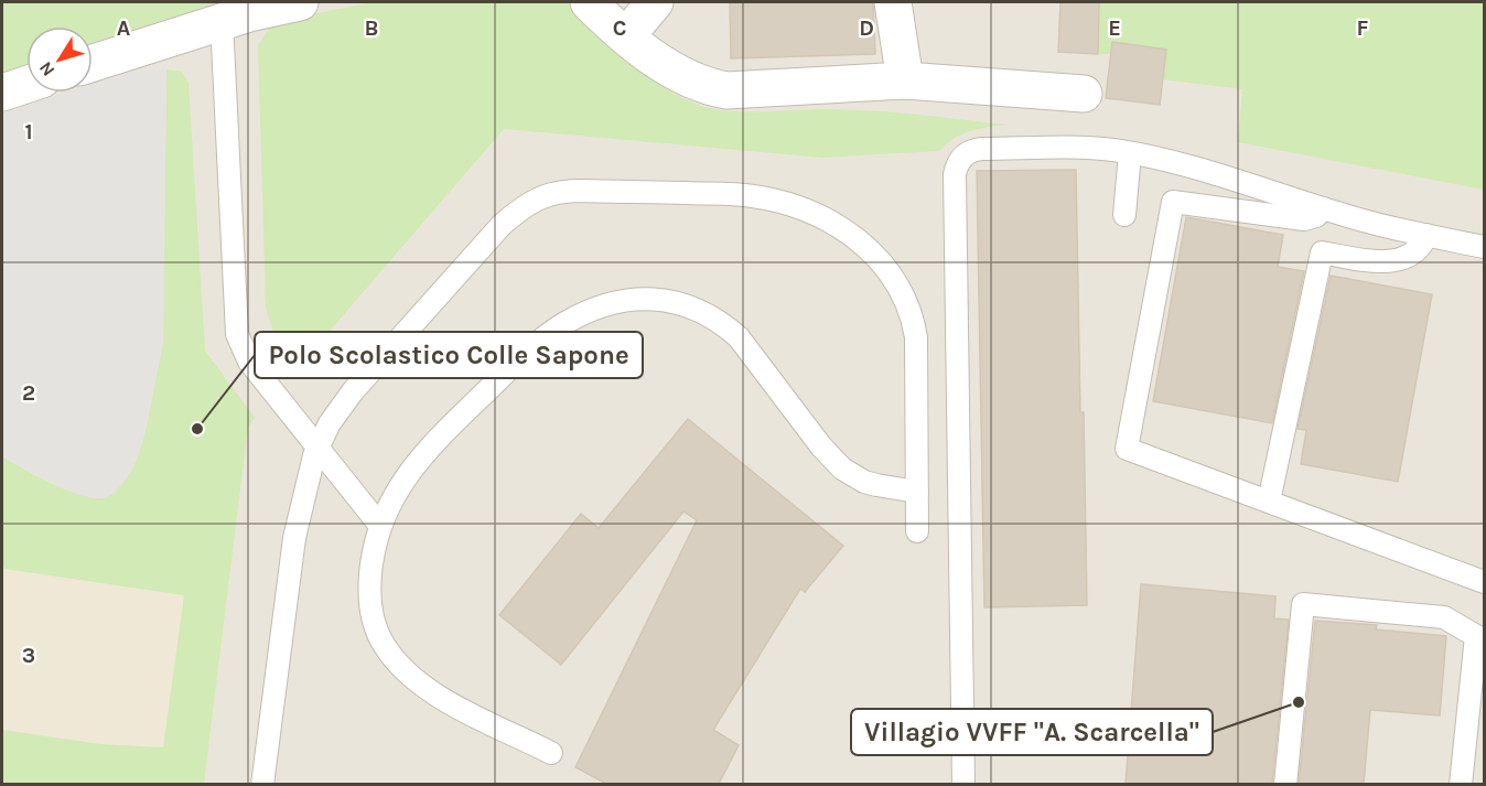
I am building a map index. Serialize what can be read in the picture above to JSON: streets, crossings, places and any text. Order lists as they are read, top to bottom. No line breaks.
{"places":["Polo Scolastico Colle Sapone","Villagio VVFF \"A. Scarcella\""],"north":"bottom left","grid":{"columns":["A","B","C","D","E","F"],"rows":["1","2","3"]}}
